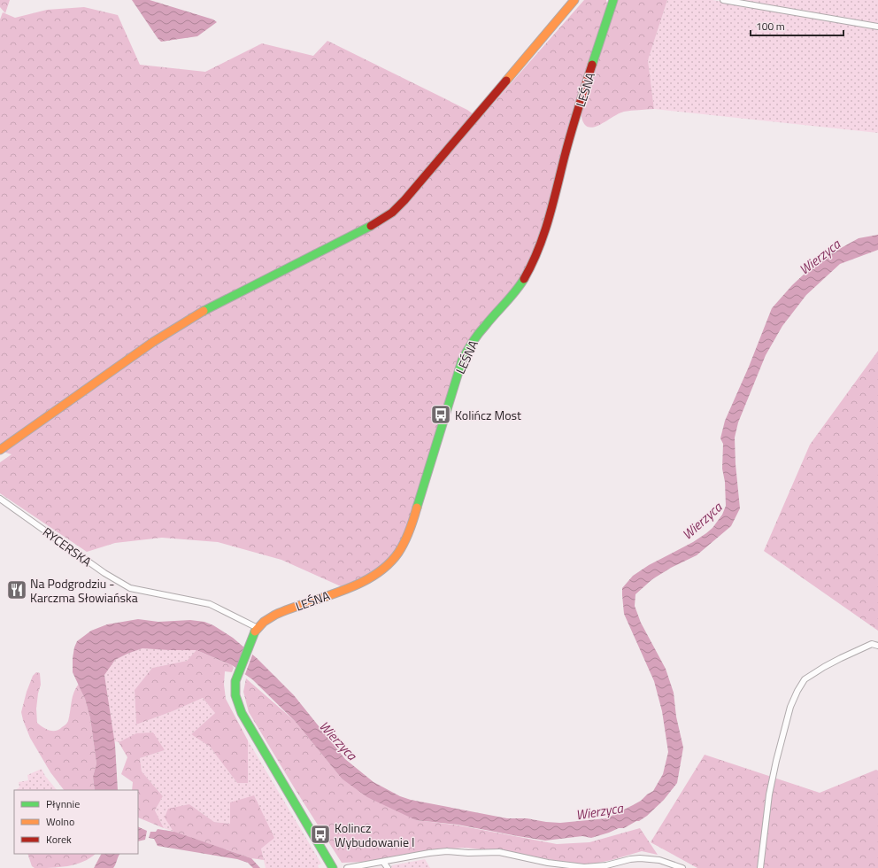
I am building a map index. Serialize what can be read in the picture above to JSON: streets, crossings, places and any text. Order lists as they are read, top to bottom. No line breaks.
{"streets":{"street":["LEŚNA","RYCERSKA"]},"crossings":[["LEŚNA","RYCERSKA"]],"water":["Wierzyca"],"places":{"bus stop":["Kolińcz Most","Kolincz Wybudowanie I"],"restaurant":["Na Podgrodziu - Karczma Słowiańska"]},"legend":["Płynnie","Wolno","Korek"],"scale_bar":"100 m"}
